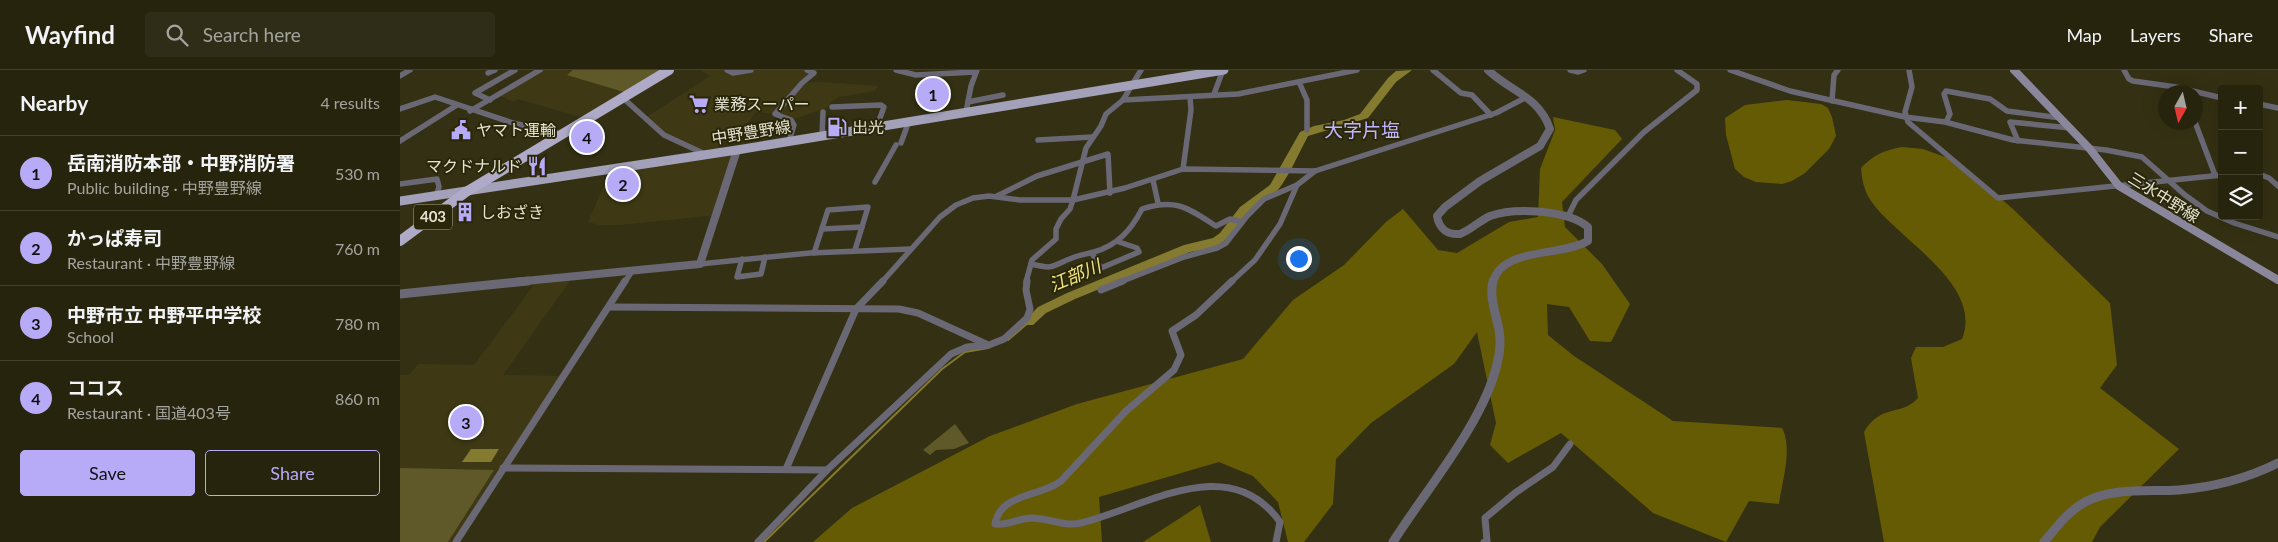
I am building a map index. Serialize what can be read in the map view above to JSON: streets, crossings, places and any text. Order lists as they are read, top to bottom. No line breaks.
{"streets":{"highway":["403"],"main road":["中野豊野線","三水中野線"]},"crossings":[["中野豊野線","403"]],"districts":["大字片塩"],"water":["江部川"],"places":{"supermarket":["業務スーパー"],"fuel station":["出光"],"public building":["ヤマト運輸"],"restaurant":["マクドナルド"],"building":["しおざき"]},"north":"bottom","page":{"header":"Wayfind","search":"Search here","nav":["Map","Layers","Share"],"heading":["Nearby","4 results"],"pins":["1","4","2","3"],"map_buttons":["+","−"],"list":[{"mark":"1","name":"岳南消防本部・中野消防署","note":"Public building · 中野豊野線","value":"530 m"},{"mark":"2","name":"かっぱ寿司","note":"Restaurant · 中野豊野線","value":"760 m"},{"mark":"3","name":"中野市立 中野平中学校","note":"School","value":"780 m"},{"mark":"4","name":"ココス","note":"Restaurant · 国道403号","value":"860 m"}],"buttons":["Save","Share"]}}
